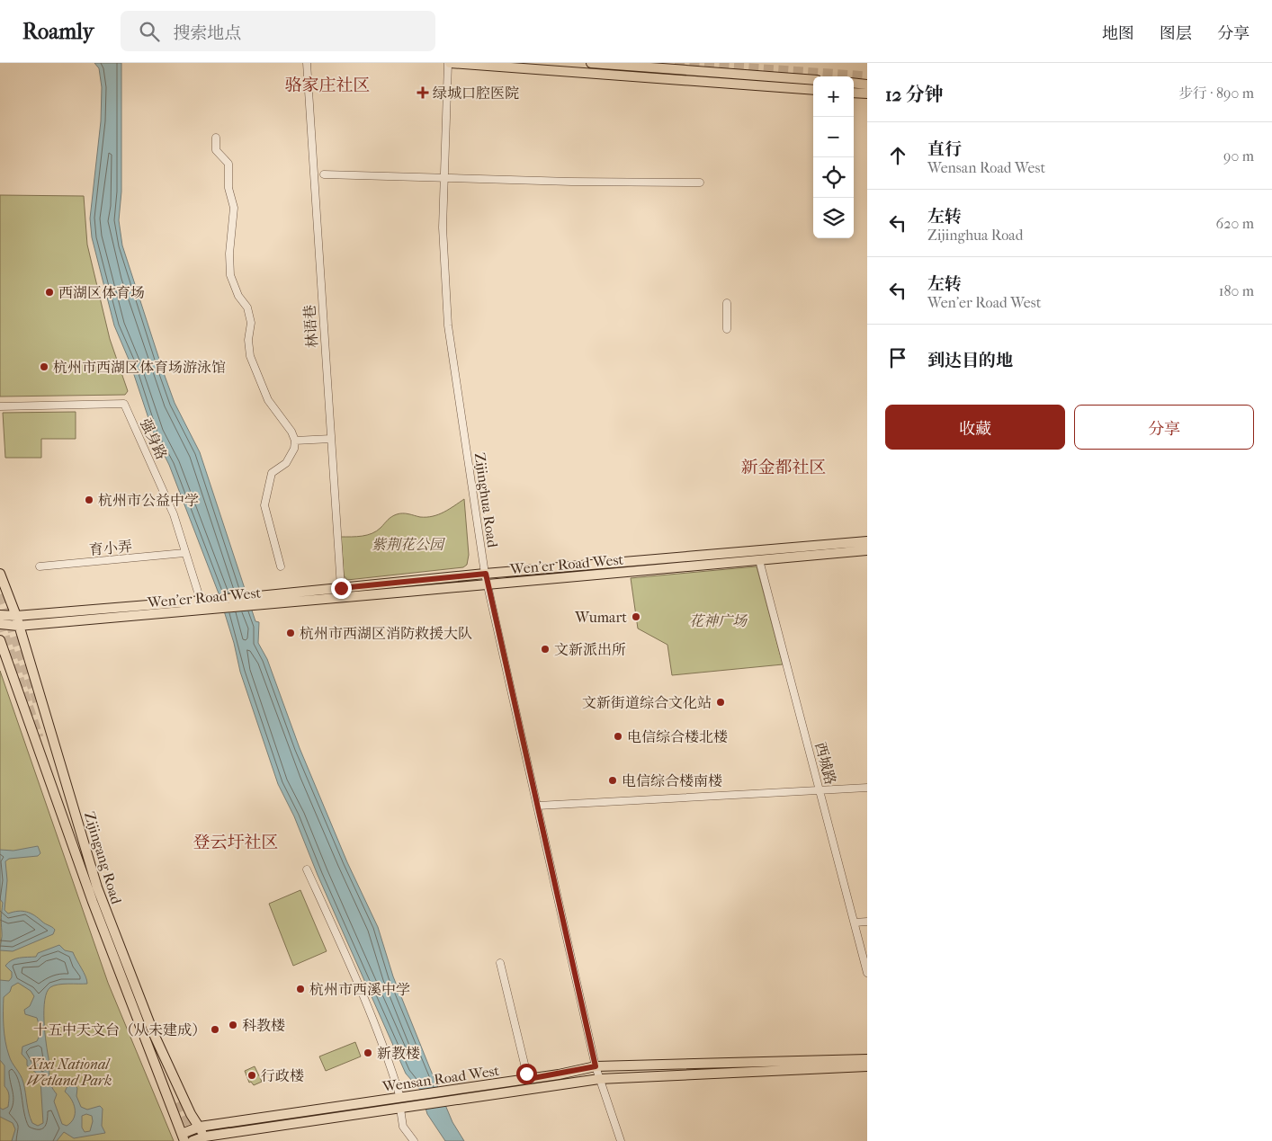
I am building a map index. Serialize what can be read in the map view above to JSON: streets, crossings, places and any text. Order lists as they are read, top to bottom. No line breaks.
{"streets":{"main road":["Wen'er Road West","Zijingang Road","Wensan Road West"],"street":["林语巷","强身路","Zijinghua Road","育小弄","西城路"]},"crossings":[["林语巷","Wen'er Road West"],["强身路","育小弄"],["强身路","Wen'er Road West"],["Zijinghua Road","Wen'er Road West"],["Zijinghua Road","Wensan Road West"],["Wen'er Road West","西城路"],["Wen'er Road West","Zijingang Road"],["Zijingang Road","Wensan Road West"]],"districts":["骆家庄社区","新金都社区","登云圩社区"],"parks":["紫荆花公园","花神广场","Xixi National Wetland Park"],"places":{"health":["绿城口腔医院"],"other":["西湖区体育场","杭州市西湖区体育场游泳馆","杭州市公益中学","Wumart","杭州市西湖区消防救援大队","文新派出所","文新街道综合文化站","电信综合楼北楼","电信综合楼南楼","杭州市西溪中学","科教楼","十五中天文台（从未建成）","新教楼","行政楼"]},"page":{"header":"Roamly","search":"搜索地点","nav":["地图","图层","分享"],"heading":["12 分钟","步行 · 890 m"],"map_buttons":["+","−"],"list":[["直行","Wensan Road West","90 m"],["左转","Zijinghua Road","620 m"],["左转","Wen'er Road West","180 m"],"到达目的地"],"buttons":["收藏","分享"]}}
